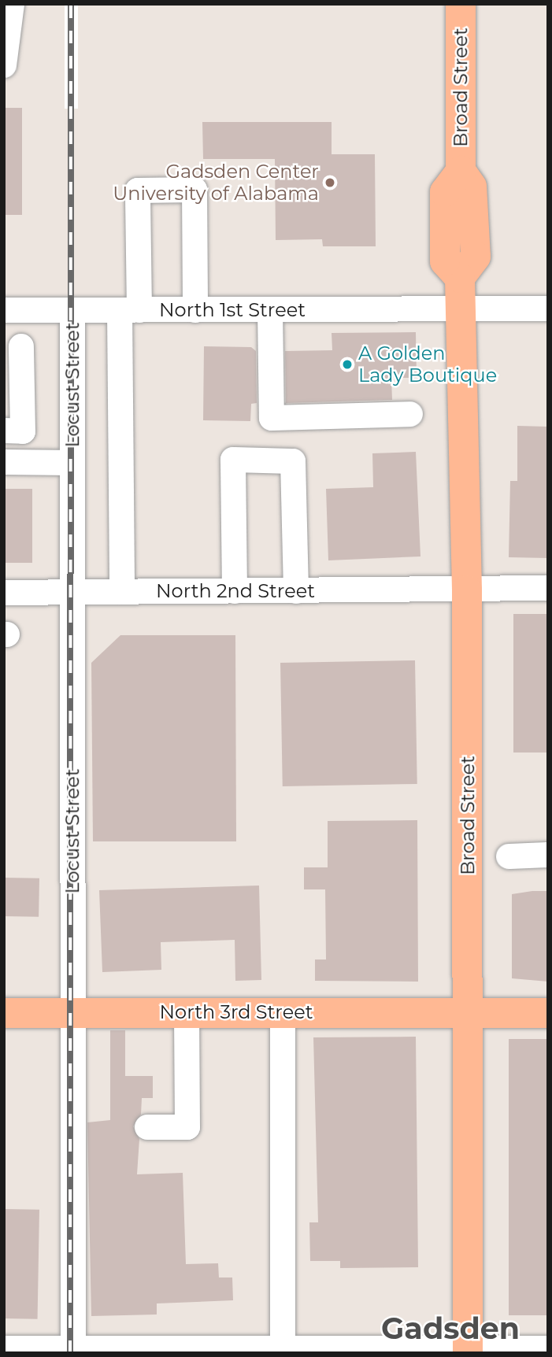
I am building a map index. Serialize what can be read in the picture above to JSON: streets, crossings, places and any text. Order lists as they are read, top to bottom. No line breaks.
{"streets":{"main road":["Broad Street","North 3rd Street"],"street":["North 1st Street","Locust Street","North 2nd Street"]},"crossings":[["Broad Street","North 1st Street"],["Broad Street","North 2nd Street"],["Broad Street","North 3rd Street"],["North 1st Street","Locust Street"],["Locust Street","North 2nd Street"],["Locust Street","North 3rd Street"]],"districts":["Gadsden"],"places":["Gadsden Center University of Alabama","A Golden Lady Boutique"]}
